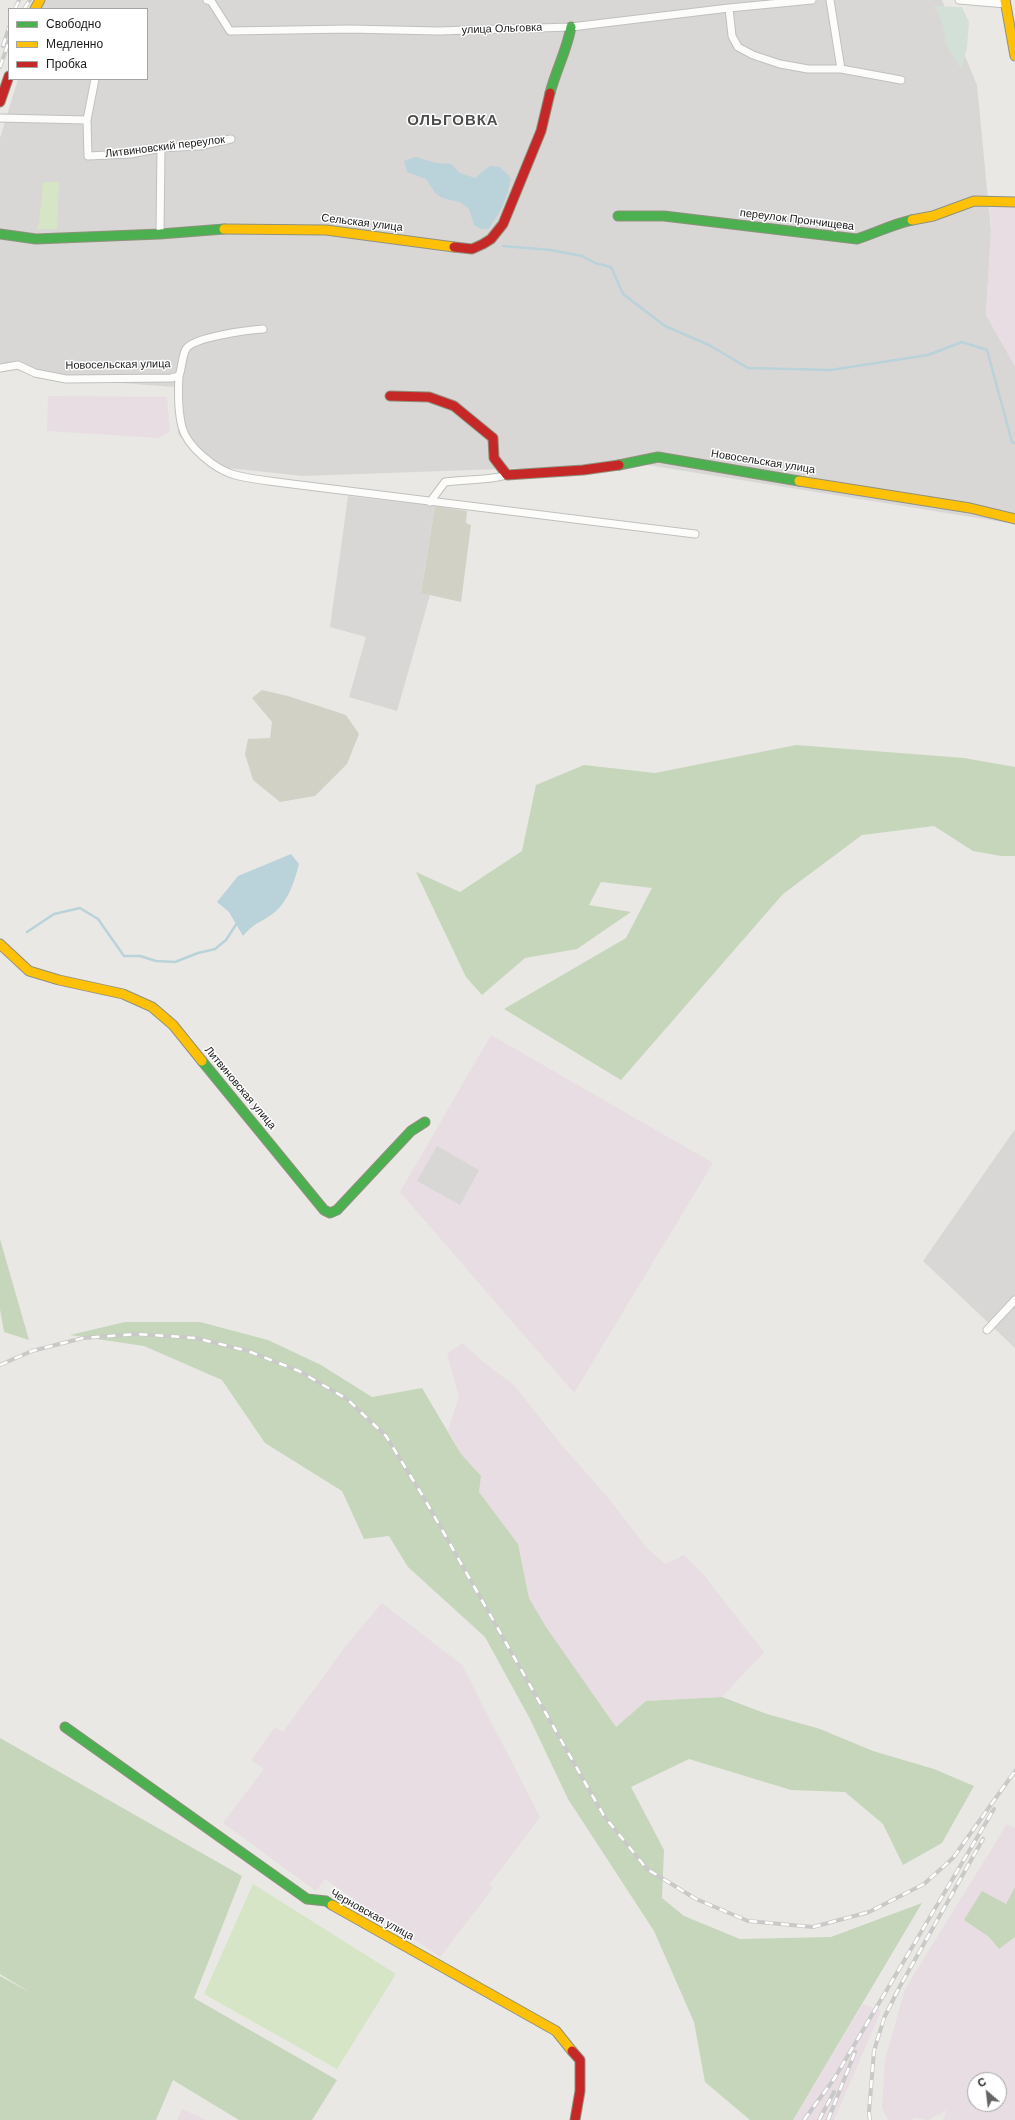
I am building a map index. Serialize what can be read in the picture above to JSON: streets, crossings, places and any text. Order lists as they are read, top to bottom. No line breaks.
{"streets":{"street":["улица Ольговка","Литвиновский переулок","переулок Прончищева","Сельская улица","Новосельская улица","Литвиновская улица","Черновская улица"]},"crossings":[["улица Ольговка","Сельская улица"]],"districts":["ОЛЬГОВКА"],"legend":["Свободно","Медленно","Пробка"],"north":"top left"}
